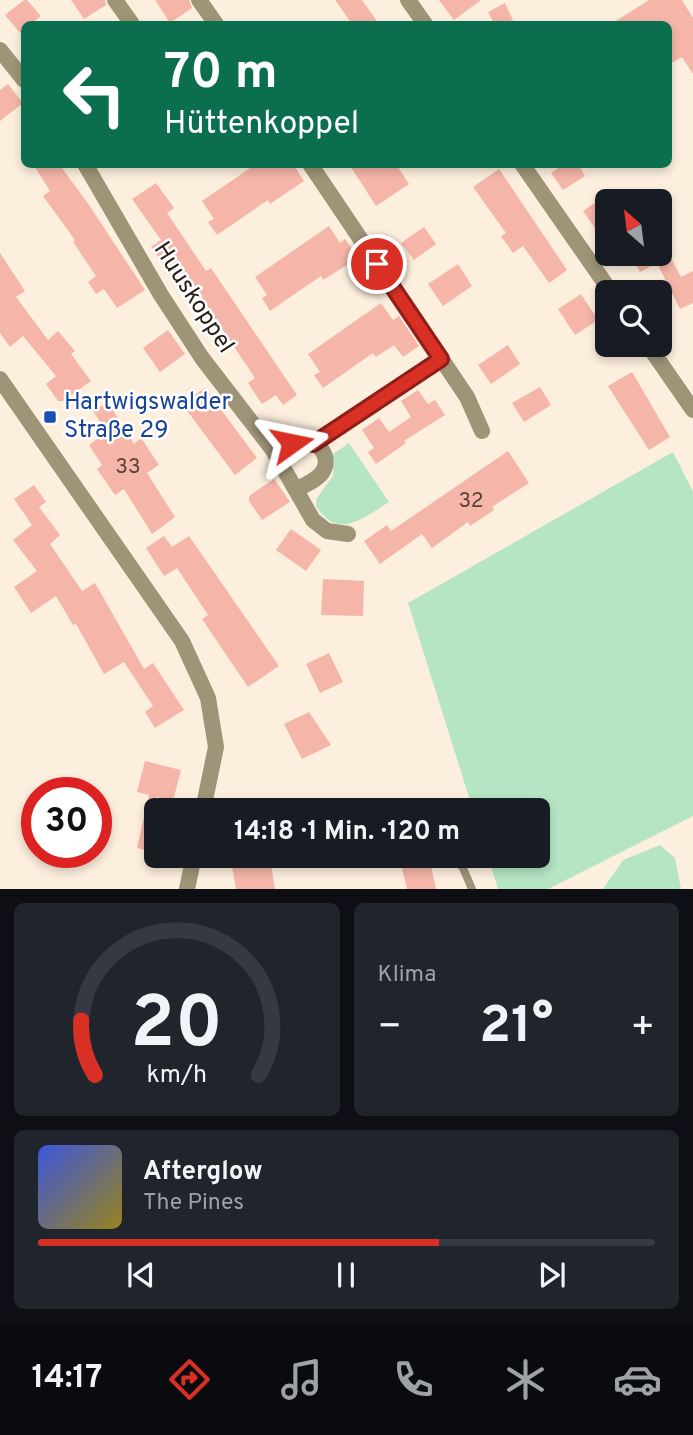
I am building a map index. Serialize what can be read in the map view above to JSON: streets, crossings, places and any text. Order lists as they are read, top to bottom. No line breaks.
{"streets":{"street":["Huuskoppel"]},"places":{"transit":["Hartwigswalder Straße 29"]},"house_numbers":["33","32"],"north":"top left","page":{"turn":["70 m","Hüttenkoppel"],"limit":"30","trip":"14:18 · 1 Min. · 120 m","tile":"Klima","heat":["−","21°","+"],"song":["Afterglow","The Pines"],"tabs":"14:17","gauge":["20","km/h"]}}
